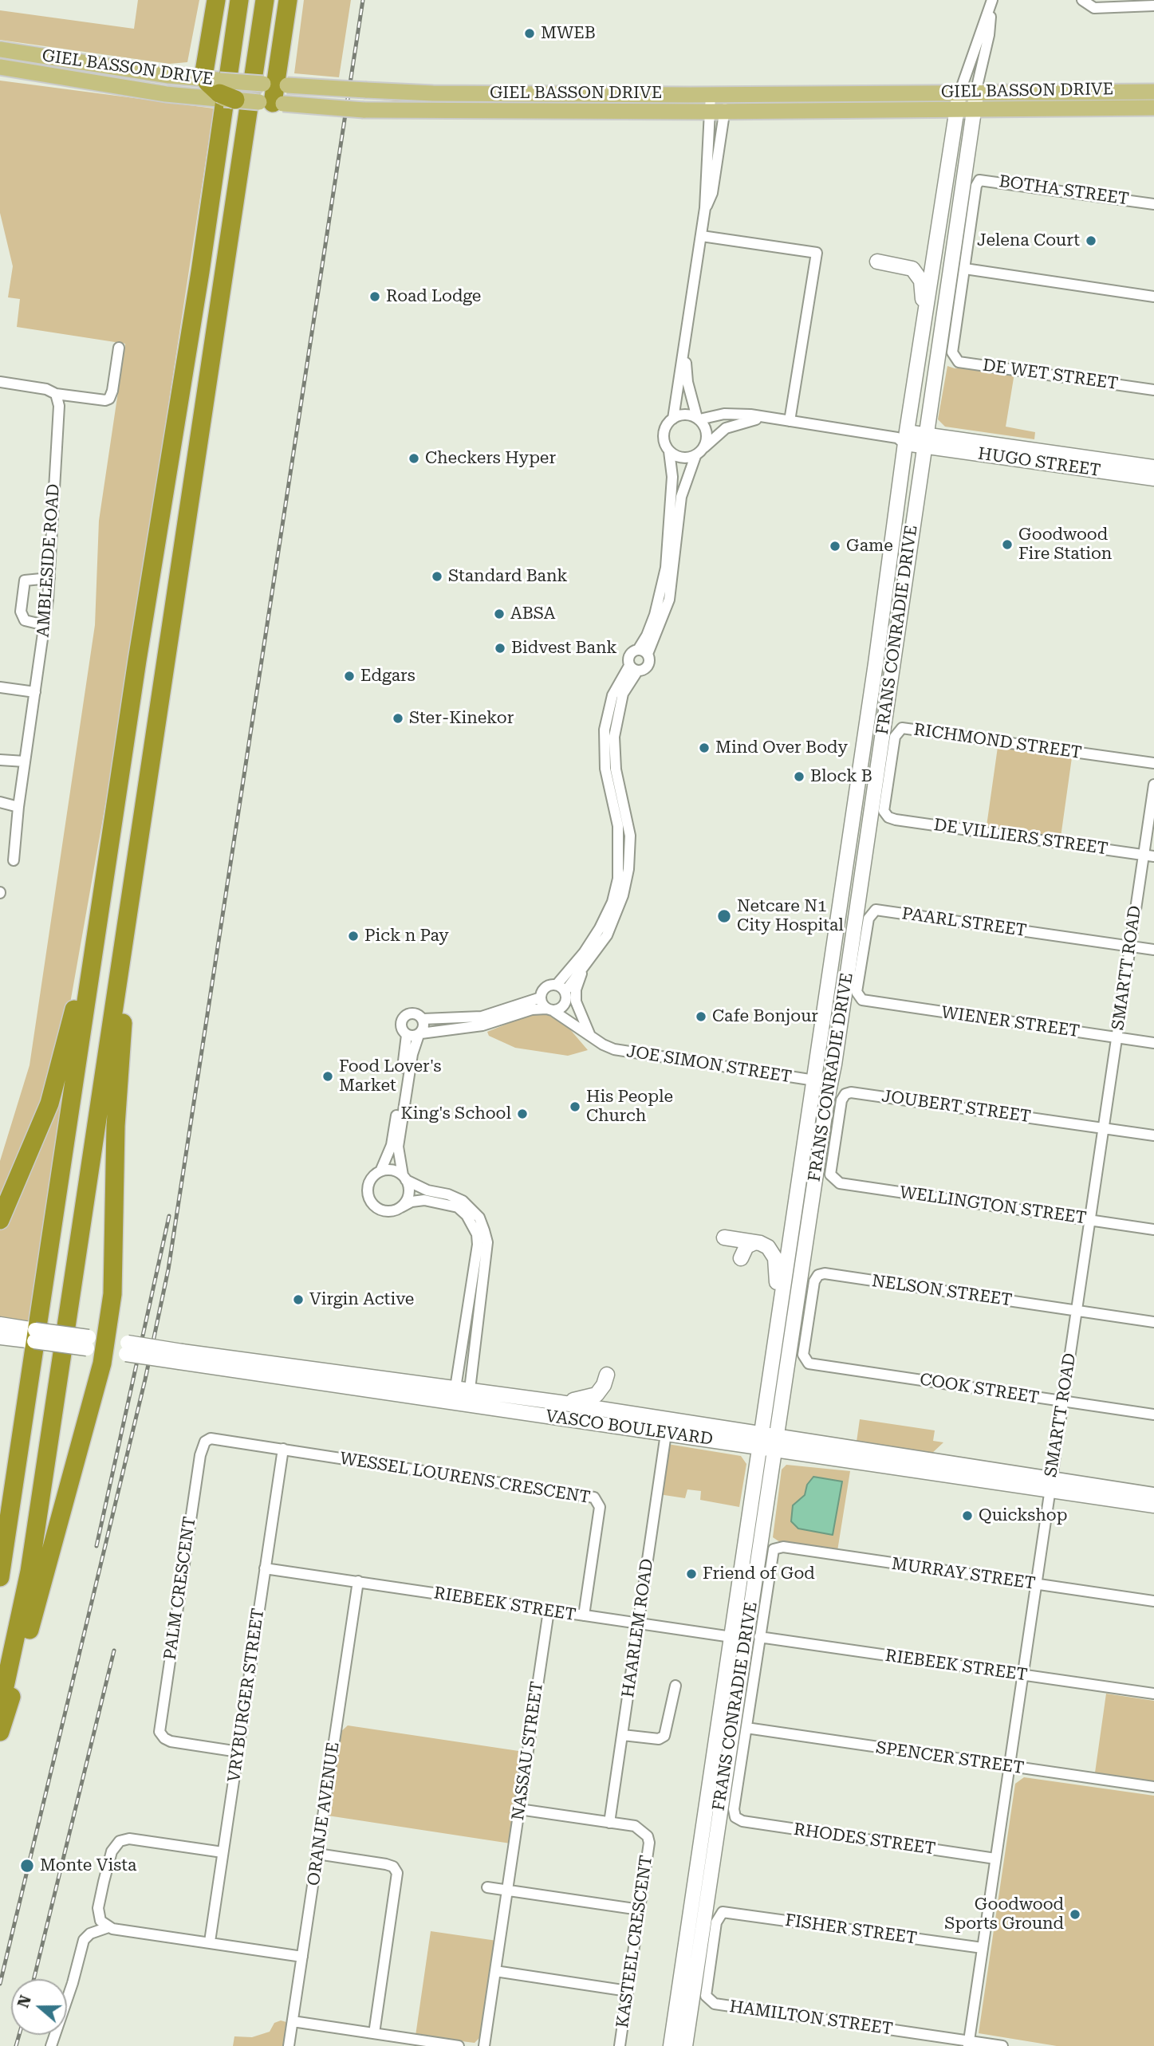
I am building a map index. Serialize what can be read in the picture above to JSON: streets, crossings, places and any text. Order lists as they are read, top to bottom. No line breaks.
{"streets":{"main road":["GIEL BASSON DRIVE","FRANS CONRADIE DRIVE","VASCO BOULEVARD"],"street":["BOTHA STREET","DE WET STREET","HUGO STREET","AMBLESIDE ROAD","RICHMOND STREET","DE VILLIERS STREET","PAARL STREET","SMARTT ROAD","WIENER STREET","JOE SIMON STREET","JOUBERT STREET","WELLINGTON STREET","NELSON STREET","COOK STREET","WESSEL LOURENS CRESCENT","MURRAY STREET","PALM CRESCENT","RIEBEEK STREET","HAARLEM ROAD","VRYBURGER STREET","NASSAU STREET","SPENCER STREET","ORANJE AVENUE","RHODES STREET","FISHER STREET","KASTEEL CRESCENT","HAMILTON STREET"]},"crossings":[["GIEL BASSON DRIVE","FRANS CONRADIE DRIVE"],["BOTHA STREET","DE WET STREET"],["HUGO STREET","FRANS CONRADIE DRIVE"],["FRANS CONRADIE DRIVE","JOE SIMON STREET"],["FRANS CONRADIE DRIVE","VASCO BOULEVARD"],["FRANS CONRADIE DRIVE","MURRAY STREET"],["FRANS CONRADIE DRIVE","RIEBEEK STREET"],["RICHMOND STREET","DE VILLIERS STREET"],["DE VILLIERS STREET","SMARTT ROAD"],["PAARL STREET","SMARTT ROAD"],["PAARL STREET","WIENER STREET"],["SMARTT ROAD","WIENER STREET"],["SMARTT ROAD","JOUBERT STREET"],["SMARTT ROAD","WELLINGTON STREET"],["SMARTT ROAD","NELSON STREET"],["SMARTT ROAD","COOK STREET"],["SMARTT ROAD","VASCO BOULEVARD"],["SMARTT ROAD","MURRAY STREET"],["SMARTT ROAD","RIEBEEK STREET"],["SMARTT ROAD","SPENCER STREET"],["SMARTT ROAD","RHODES STREET"],["SMARTT ROAD","FISHER STREET"],["SMARTT ROAD","HAMILTON STREET"],["JOUBERT STREET","WELLINGTON STREET"],["NELSON STREET","COOK STREET"],["VASCO BOULEVARD","HAARLEM ROAD"],["WESSEL LOURENS CRESCENT","PALM CRESCENT"],["WESSEL LOURENS CRESCENT","RIEBEEK STREET"],["WESSEL LOURENS CRESCENT","VRYBURGER STREET"],["MURRAY STREET","RIEBEEK STREET"],["PALM CRESCENT","VRYBURGER STREET"],["RIEBEEK STREET","HAARLEM ROAD"],["RIEBEEK STREET","VRYBURGER STREET"],["RIEBEEK STREET","NASSAU STREET"],["RIEBEEK STREET","ORANJE AVENUE"],["HAARLEM ROAD","KASTEEL CRESCENT"],["NASSAU STREET","KASTEEL CRESCENT"],["SPENCER STREET","RHODES STREET"],["FISHER STREET","HAMILTON STREET"]],"places":["MWEB","Jelena Court","Road Lodge","Checkers Hyper","Goodwood Fire Station","Game","Standard Bank","ABSA","Bidvest Bank","Edgars","Ster-Kinekor","Mind Over Body","Block B","Netcare N1 City Hospital","Pick n Pay","Cafe Bonjour","Food Lover's Market","His People Church","King's School","Virgin Active","Quickshop","Friend of God","Monte Vista","Goodwood Sports Ground"],"north":"left"}
